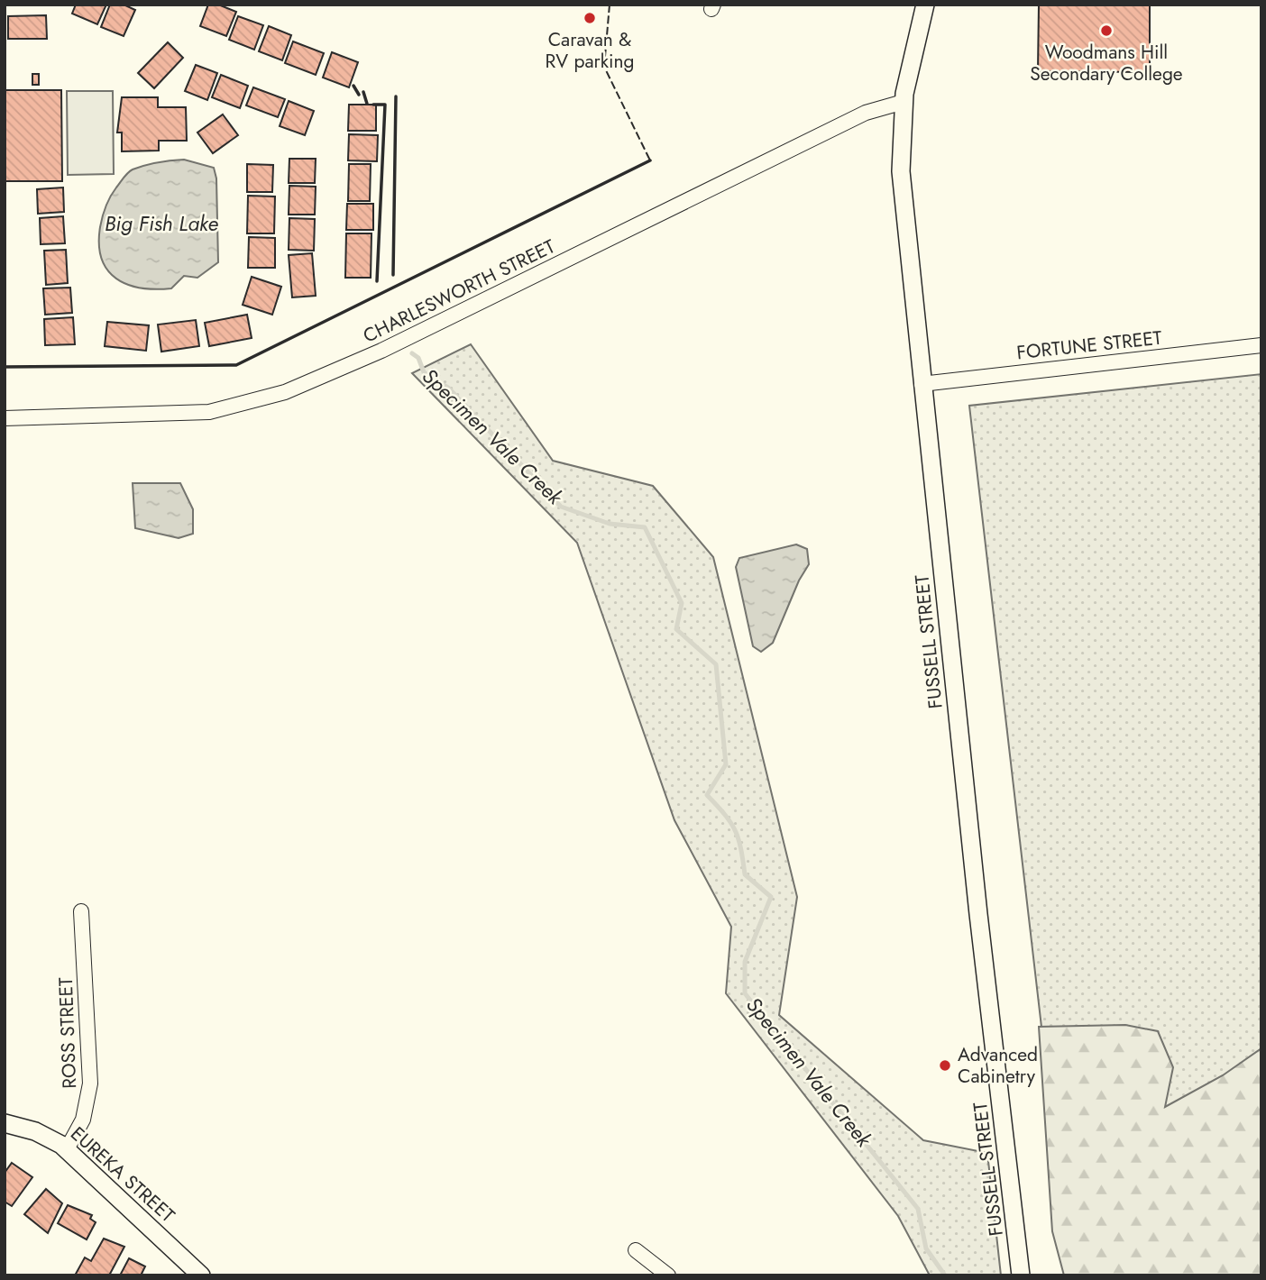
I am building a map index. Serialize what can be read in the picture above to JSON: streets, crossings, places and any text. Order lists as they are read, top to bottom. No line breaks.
{"streets":{"street":["CHARLESWORTH STREET","FORTUNE STREET","FUSSELL STREET","ROSS STREET","EUREKA STREET"]},"crossings":[["CHARLESWORTH STREET","FUSSELL STREET"],["FORTUNE STREET","FUSSELL STREET"],["ROSS STREET","EUREKA STREET"]],"water":["Big Fish Lake","Specimen Vale Creek"],"places":["Caravan & RV parking","Woodmans Hill Secondary College","Advanced Cabinetry"]}
